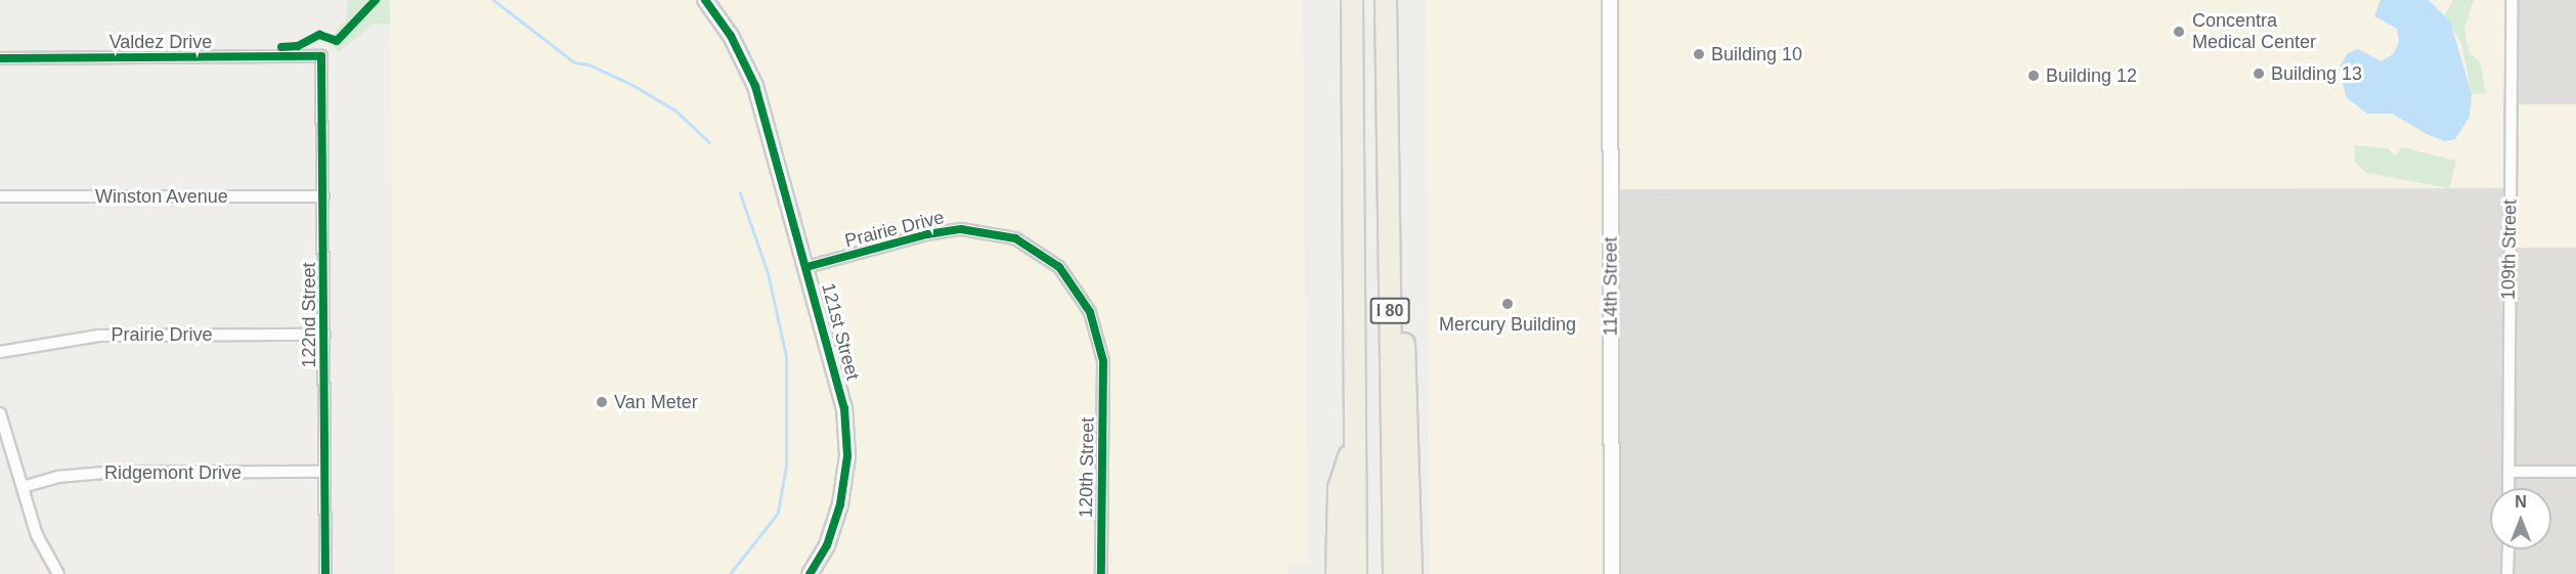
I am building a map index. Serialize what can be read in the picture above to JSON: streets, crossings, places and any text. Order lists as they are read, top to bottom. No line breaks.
{"streets":{"highway":["I 80"],"street":["Valdez Drive","Winston Avenue","Prairie Drive","109th Street","114th Street","122nd Street","121st Street","120th Street","Ridgemont Drive"]},"crossings":[["Valdez Drive","122nd Street"],["Winston Avenue","122nd Street"],["Prairie Drive","122nd Street"],["Prairie Drive","121st Street"],["Prairie Drive","120th Street"],["122nd Street","Ridgemont Drive"]],"places":["Concentra Medical Center","Building 10","Building 13","Building 12","Mercury Building","Van Meter"],"north":"top"}
